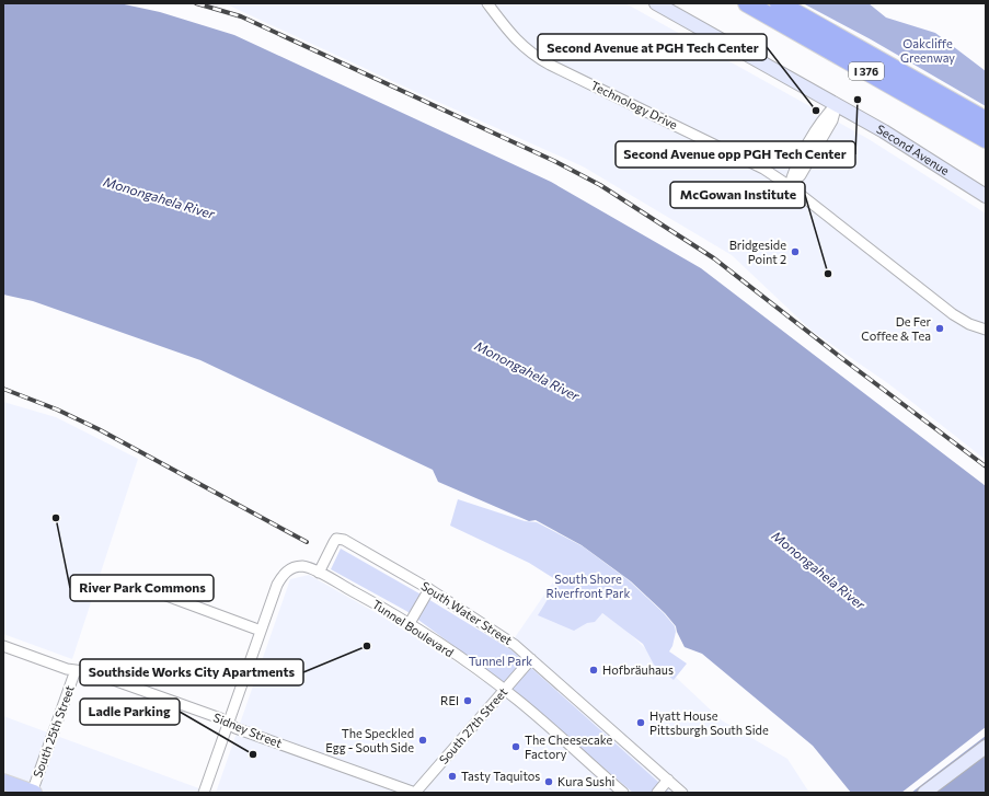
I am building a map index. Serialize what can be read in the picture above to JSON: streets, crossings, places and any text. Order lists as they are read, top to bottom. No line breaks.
{"streets":{"highway":["I 376"],"main road":["Second Avenue"],"street":["Technology Drive","South Water Street","Tunnel Boulevard","South 27th Street","Sidney Street","South 25th Street"]},"crossings":[["South Water Street","Tunnel Boulevard"],["South Water Street","South 27th Street"],["Tunnel Boulevard","South 27th Street"],["Tunnel Boulevard","Sidney Street"],["South 27th Street","Sidney Street"],["Sidney Street","South 25th Street"]],"water":["Monongahela River"],"parks":["Oakcliffe Greenway","South Shore Riverfront Park","Tunnel Park"],"places":["Second Avenue opp PGH Tech Center","Second Avenue at PGH Tech Center","Bridgeside Point 2","McGowan Institute","De Fer Coffee & Tea","River Park Commons","Southside Works City Apartments","Hofbräuhaus","REI","Hyatt House Pittsburgh South Side","The Speckled Egg - South Side","The Cheesecake Factory","Ladle Parking","Tasty Taquitos","Kura Sushi"]}
